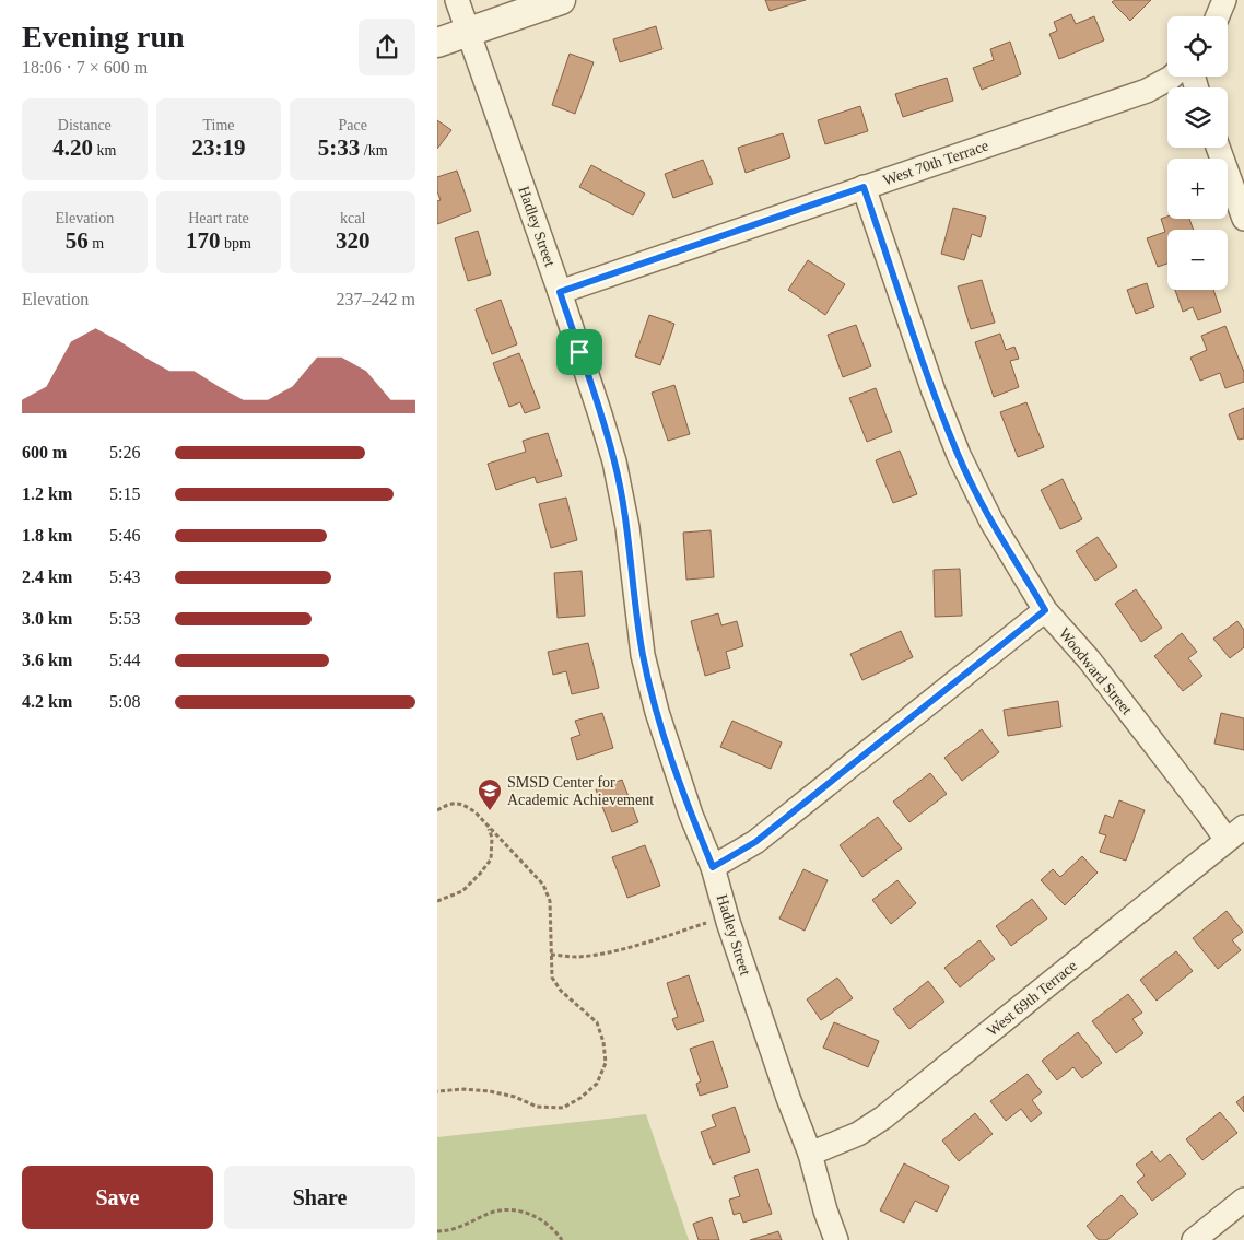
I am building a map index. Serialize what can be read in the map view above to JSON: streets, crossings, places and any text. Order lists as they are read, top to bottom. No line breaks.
{"streets":{"street":["West 70th Terrace","Hadley Street","Woodward Street","West 69th Terrace"]},"crossings":[["West 70th Terrace","Hadley Street"],["West 70th Terrace","Woodward Street"],["Hadley Street","West 69th Terrace"],["Woodward Street","West 69th Terrace"]],"places":{"school or university":["SMSD Center for Academic Achievement"]},"page":{"heading":["Evening run","18:06 · 7 × 600 m"],"map_buttons":["+","−"],"stats":[["Distance","4.20 km"],["Time","23:19"],["Pace","5:33 /km"],["Elevation","56 m"],["Heart rate","170 bpm"],["kcal","320"]],"chart":["Elevation","237–242 m"],"list":[{"name":"600 m","note":"5:26"},{"name":"1.2 km","note":"5:15"},{"name":"1.8 km","note":"5:46"},{"name":"2.4 km","note":"5:43"},{"name":"3.0 km","note":"5:53"},{"name":"3.6 km","note":"5:44"},{"name":"4.2 km","note":"5:08"}],"buttons":["Save","Share"]}}
